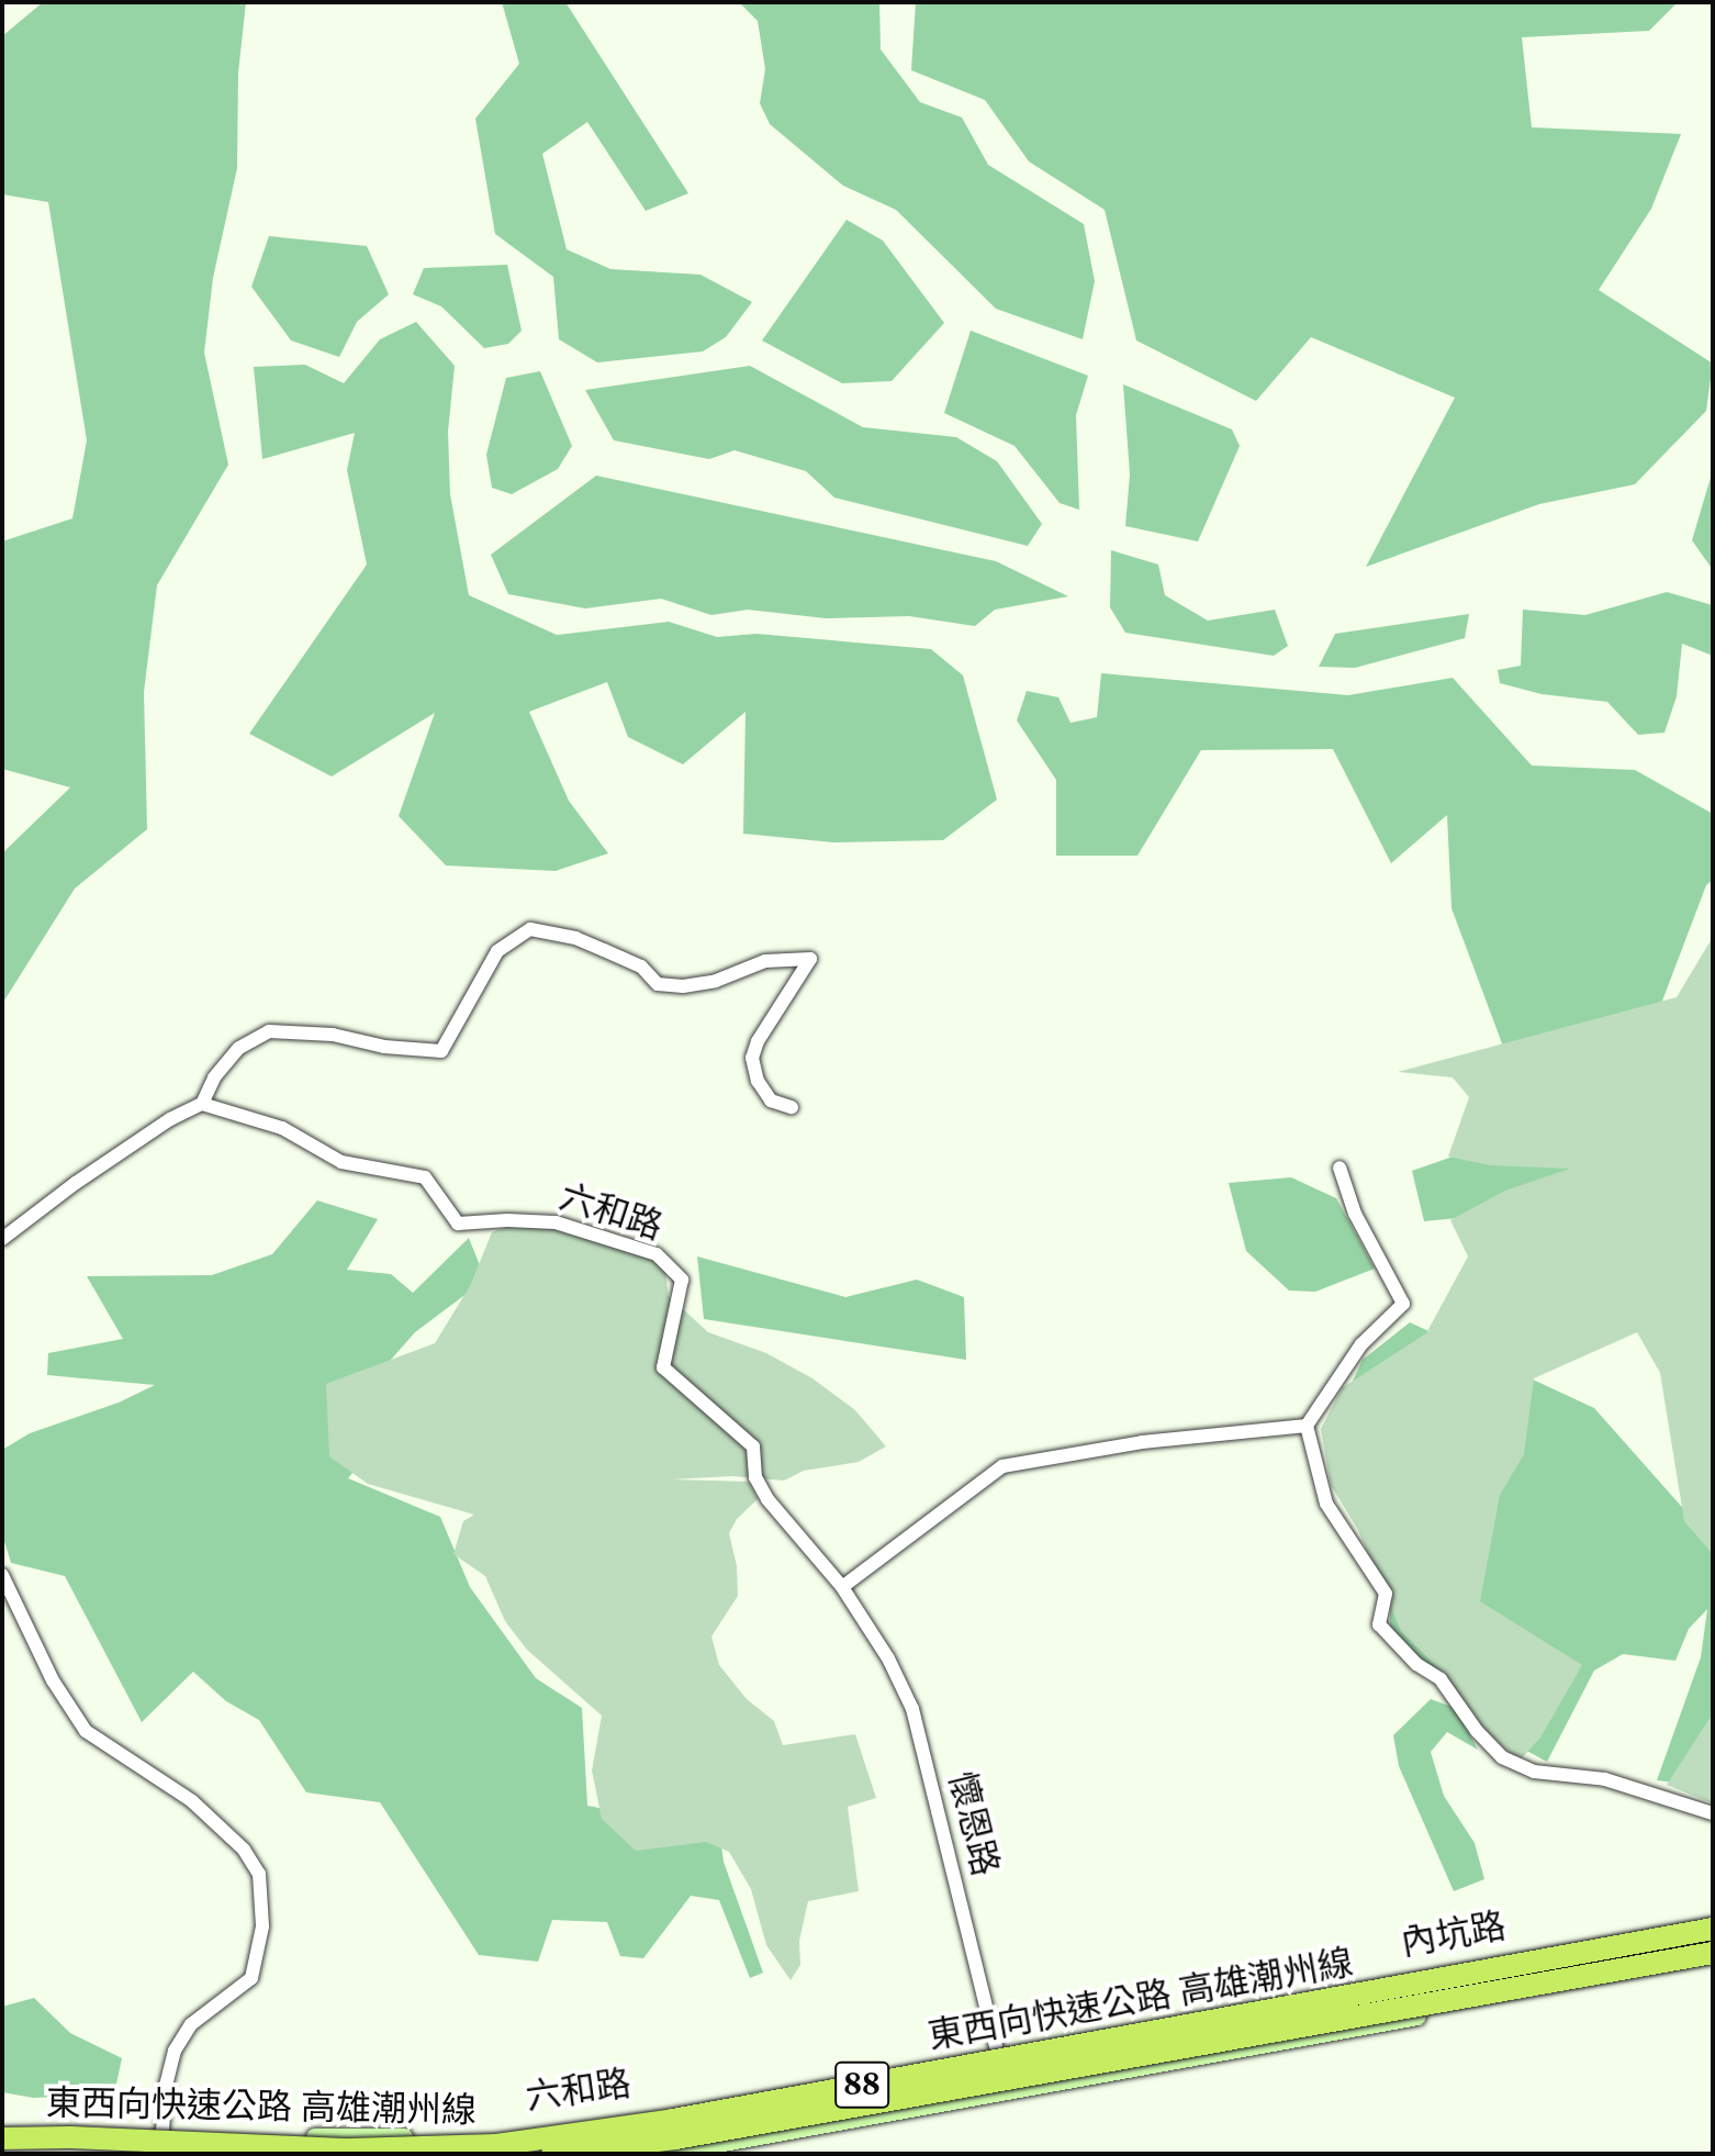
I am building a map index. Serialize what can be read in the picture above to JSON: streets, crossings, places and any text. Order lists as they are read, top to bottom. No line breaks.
{"streets":{"highway":["東西向快速公路 高雄潮州線","88"],"main road":["六和路","內坑路"],"street":["懷恩路"]},"crossings":[["六和路","懷恩路"],["六和路","內坑路"],["懷恩路","內坑路"]]}
